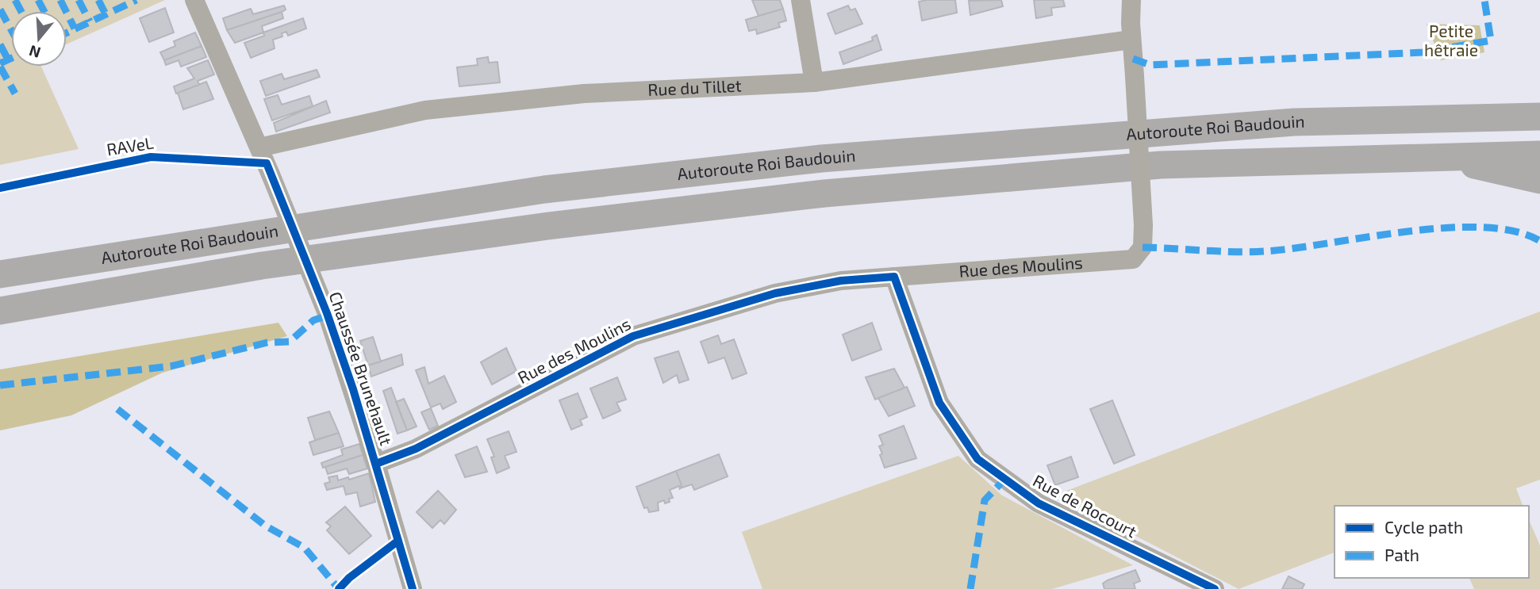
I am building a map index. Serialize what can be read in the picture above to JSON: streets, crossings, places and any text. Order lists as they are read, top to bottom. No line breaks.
{"streets":{"highway":["Autoroute Roi Baudouin"],"street":["Rue du Tillet","Rue des Moulins","Chaussée Brunehault","Rue de Rocourt"],"cycle path":["RAVeL"]},"crossings":[["Rue du Tillet","Rue des Moulins"],["Rue du Tillet","Chaussée Brunehault"],["Rue des Moulins","Chaussée Brunehault"],["Rue des Moulins","Rue de Rocourt"]],"parks":["Petite hêtraie"],"legend":["Cycle path","Path"],"north":"bottom"}
